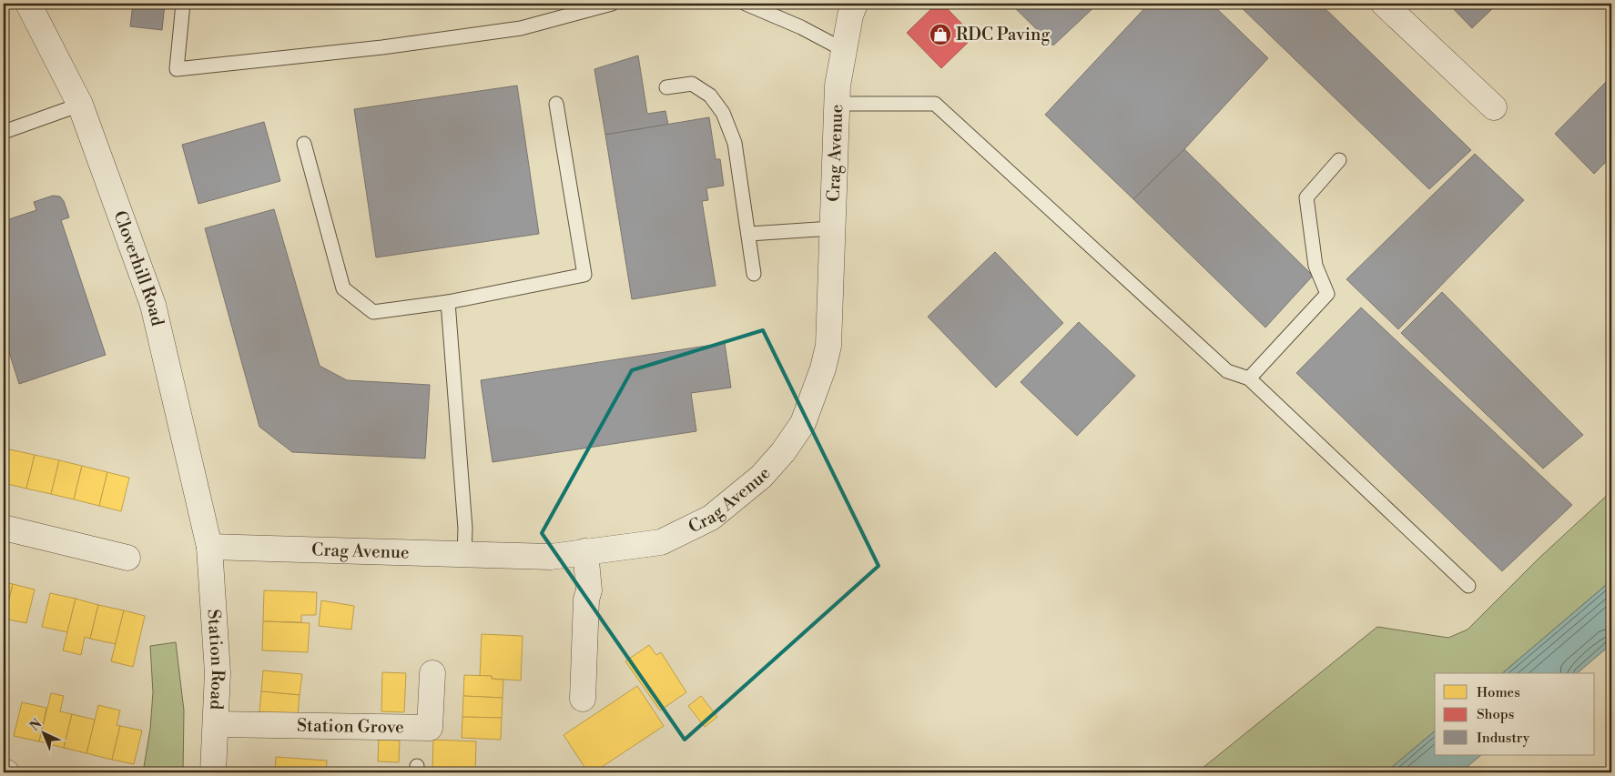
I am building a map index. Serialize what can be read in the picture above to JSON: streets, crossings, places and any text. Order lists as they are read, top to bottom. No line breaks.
{"streets":{"street":["Crag Avenue","Cloverhill Road","Station Road","Station Grove"]},"crossings":[["Crag Avenue","Cloverhill Road"],["Crag Avenue","Station Road"],["Cloverhill Road","Station Road"],["Station Road","Station Grove"]],"places":{"shop":["RDC Paving"]},"legend":["Homes","Shops","Industry"],"north":"top left"}
